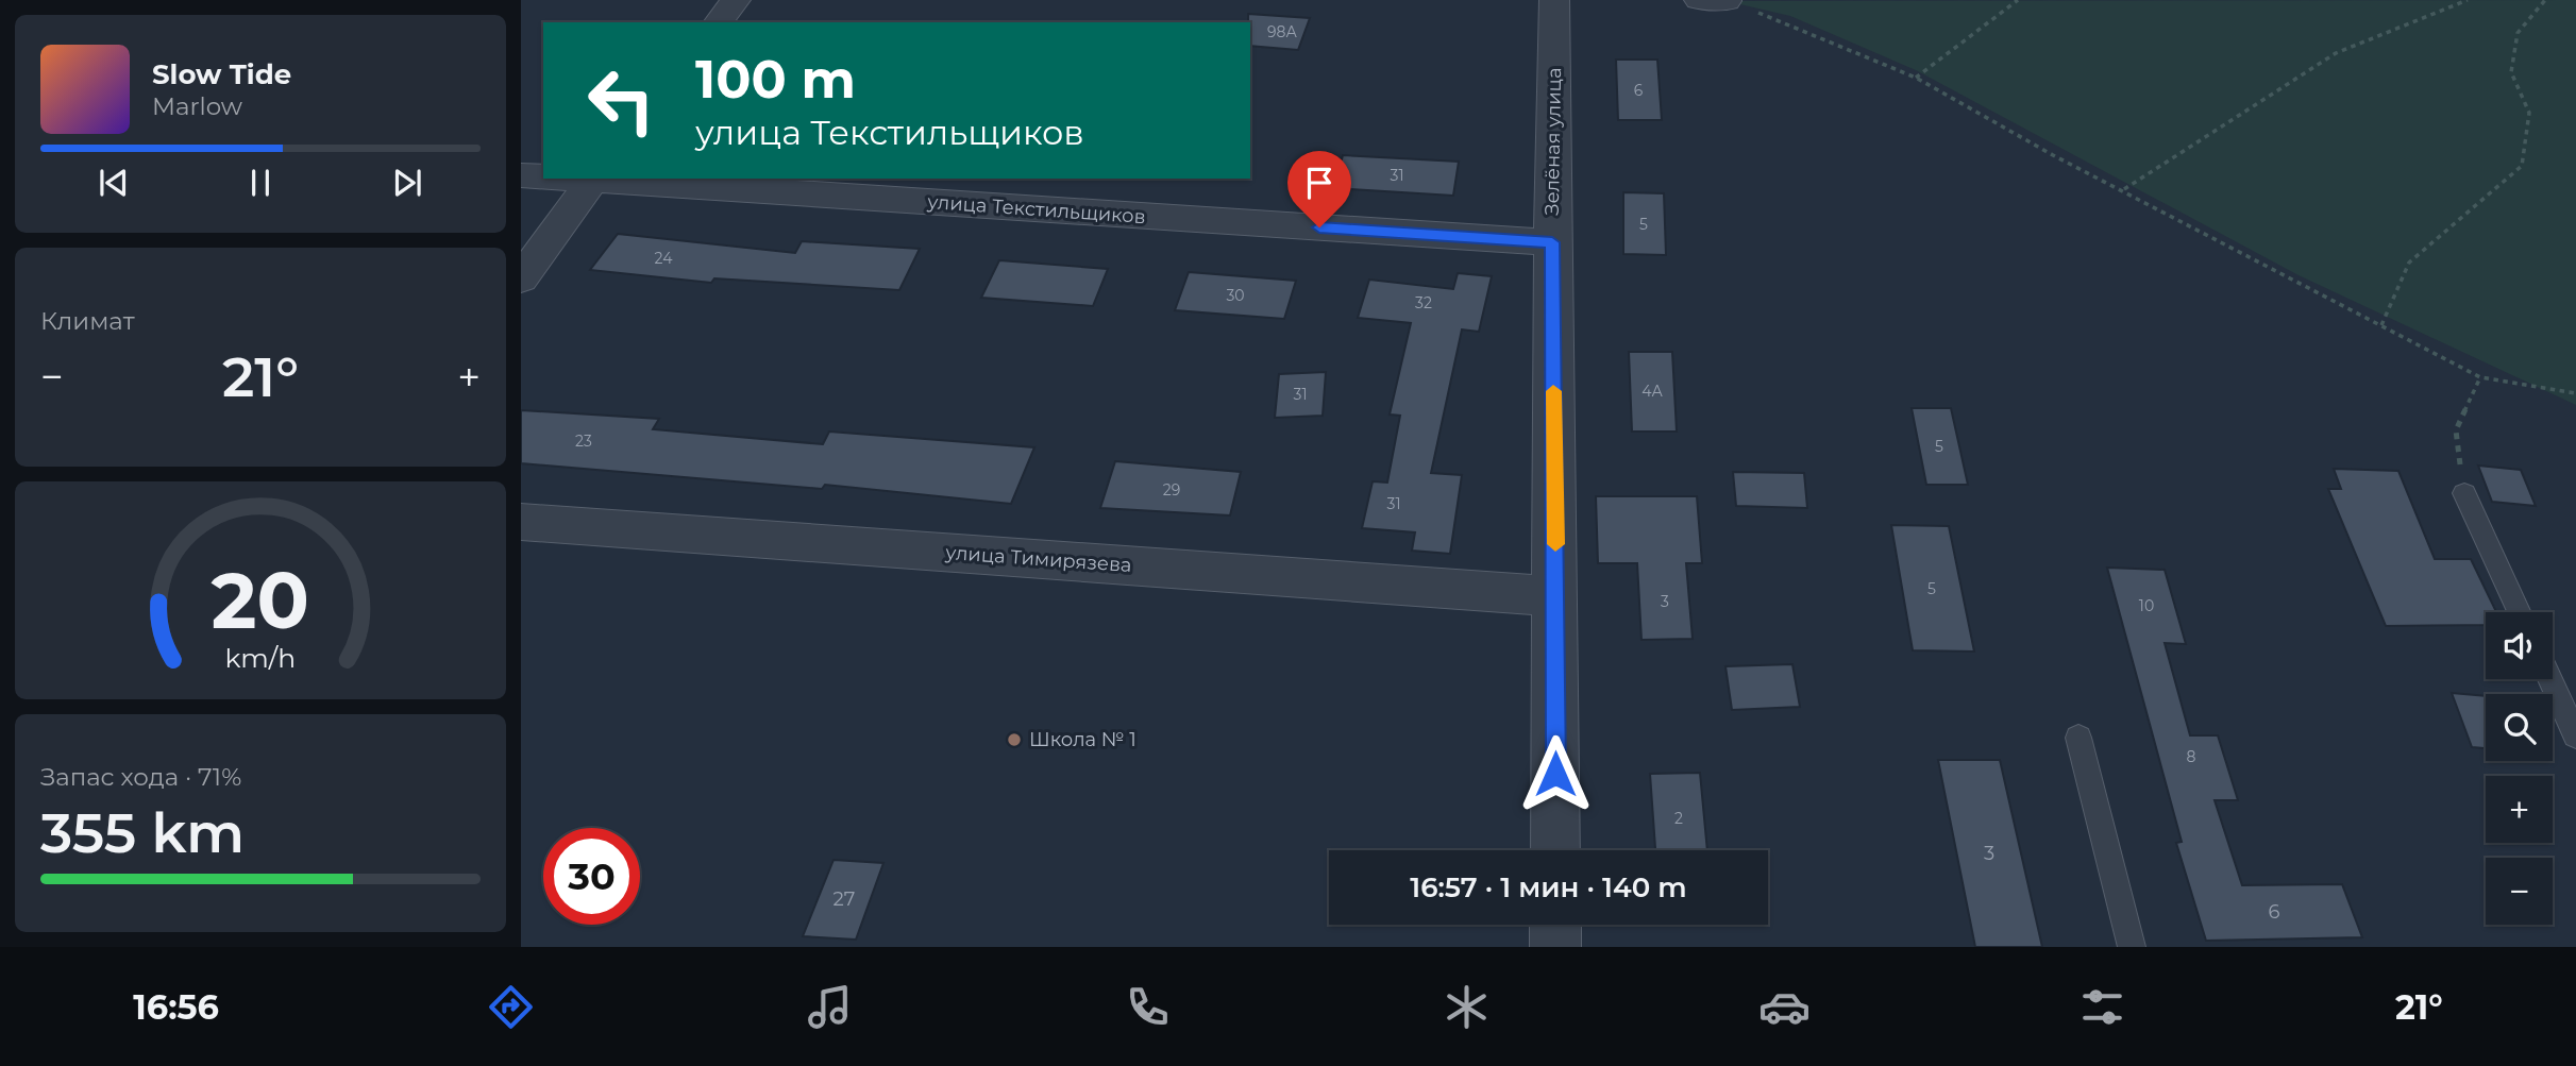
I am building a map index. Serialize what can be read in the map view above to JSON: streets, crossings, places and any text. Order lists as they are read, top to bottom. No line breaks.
{"streets":{"street":["Зелёная улица","улица Текстильщиков","улица Тимирязева"]},"crossings":[["Зелёная улица","улица Текстильщиков"],["Зелёная улица","улица Тимирязева"]],"places":["Школа № 1"],"house_numbers":["98А","6","31","5","24","30","32","4А","31","23","5","29","31","5","3","10","8","2","3","27","6"],"page":{"turn":["100 m","улица Текстильщиков"],"song":["Slow Tide","Marlow"],"tile":["Климат",["Запас хода · 71%","355 km"]],"heat":["−","21°","+"],"map_buttons":["+","−"],"limit":"30","trip":"16:57 · 1 мин · 140 m","tabs":["16:56","21°"],"gauge":["20","km/h"]}}
